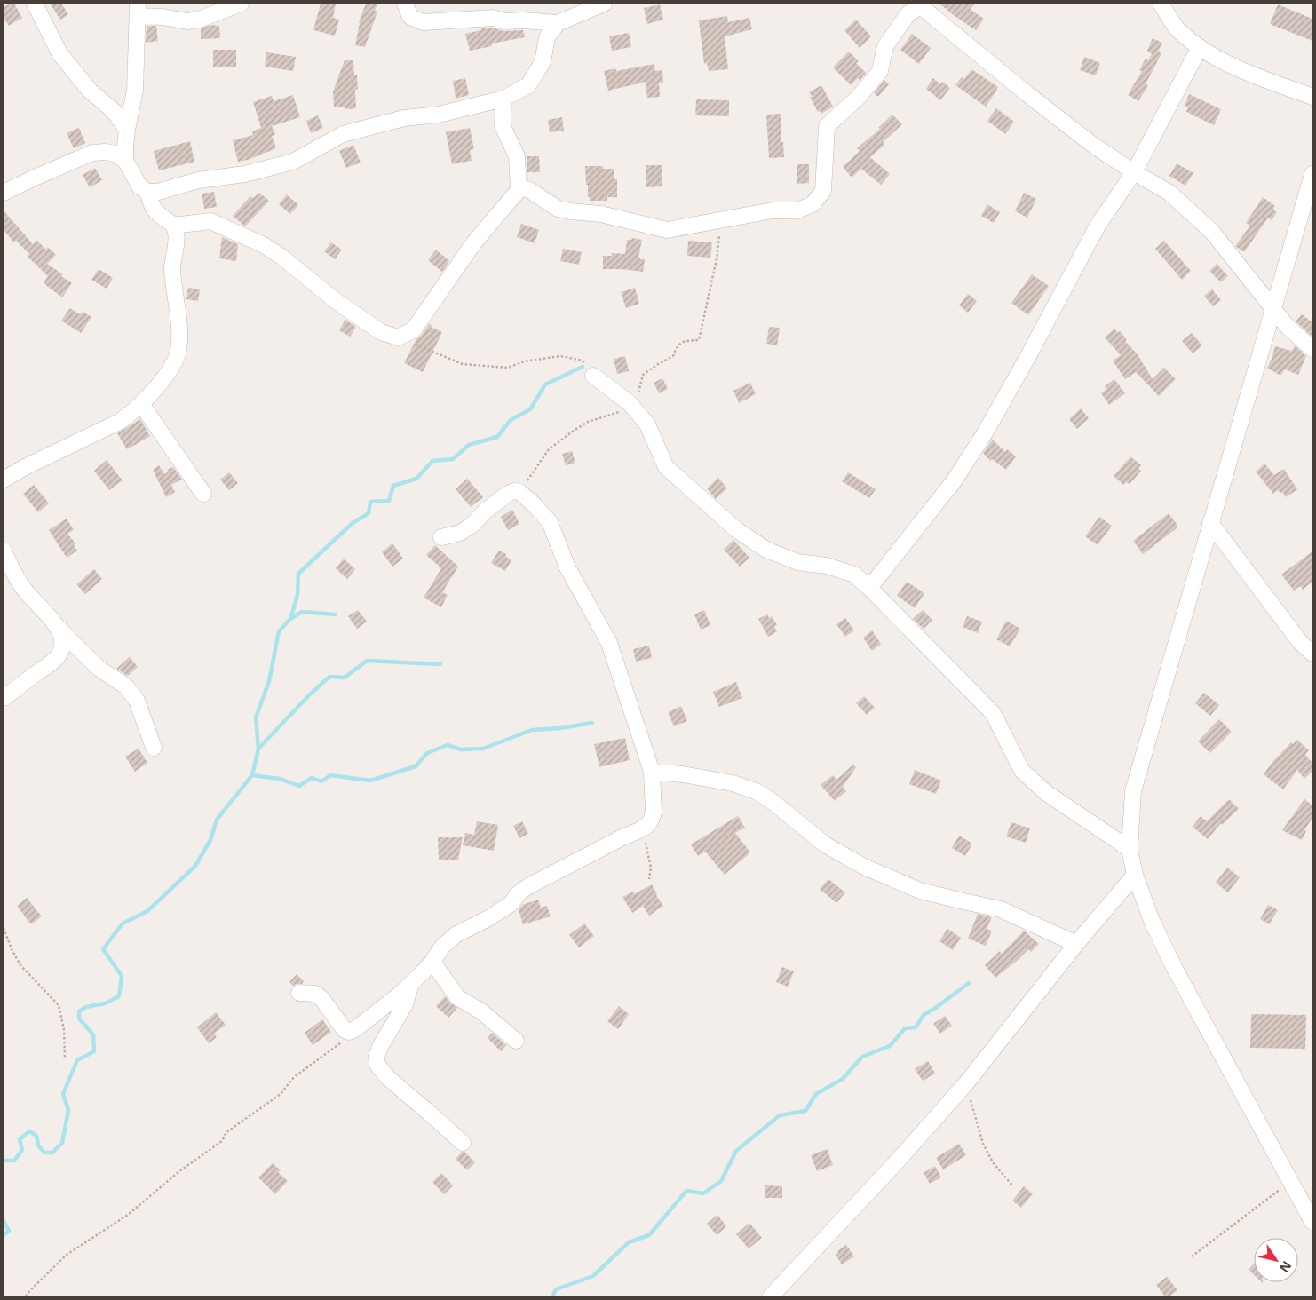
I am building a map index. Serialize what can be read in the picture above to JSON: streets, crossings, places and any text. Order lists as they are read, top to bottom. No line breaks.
{"north":"bottom right"}
